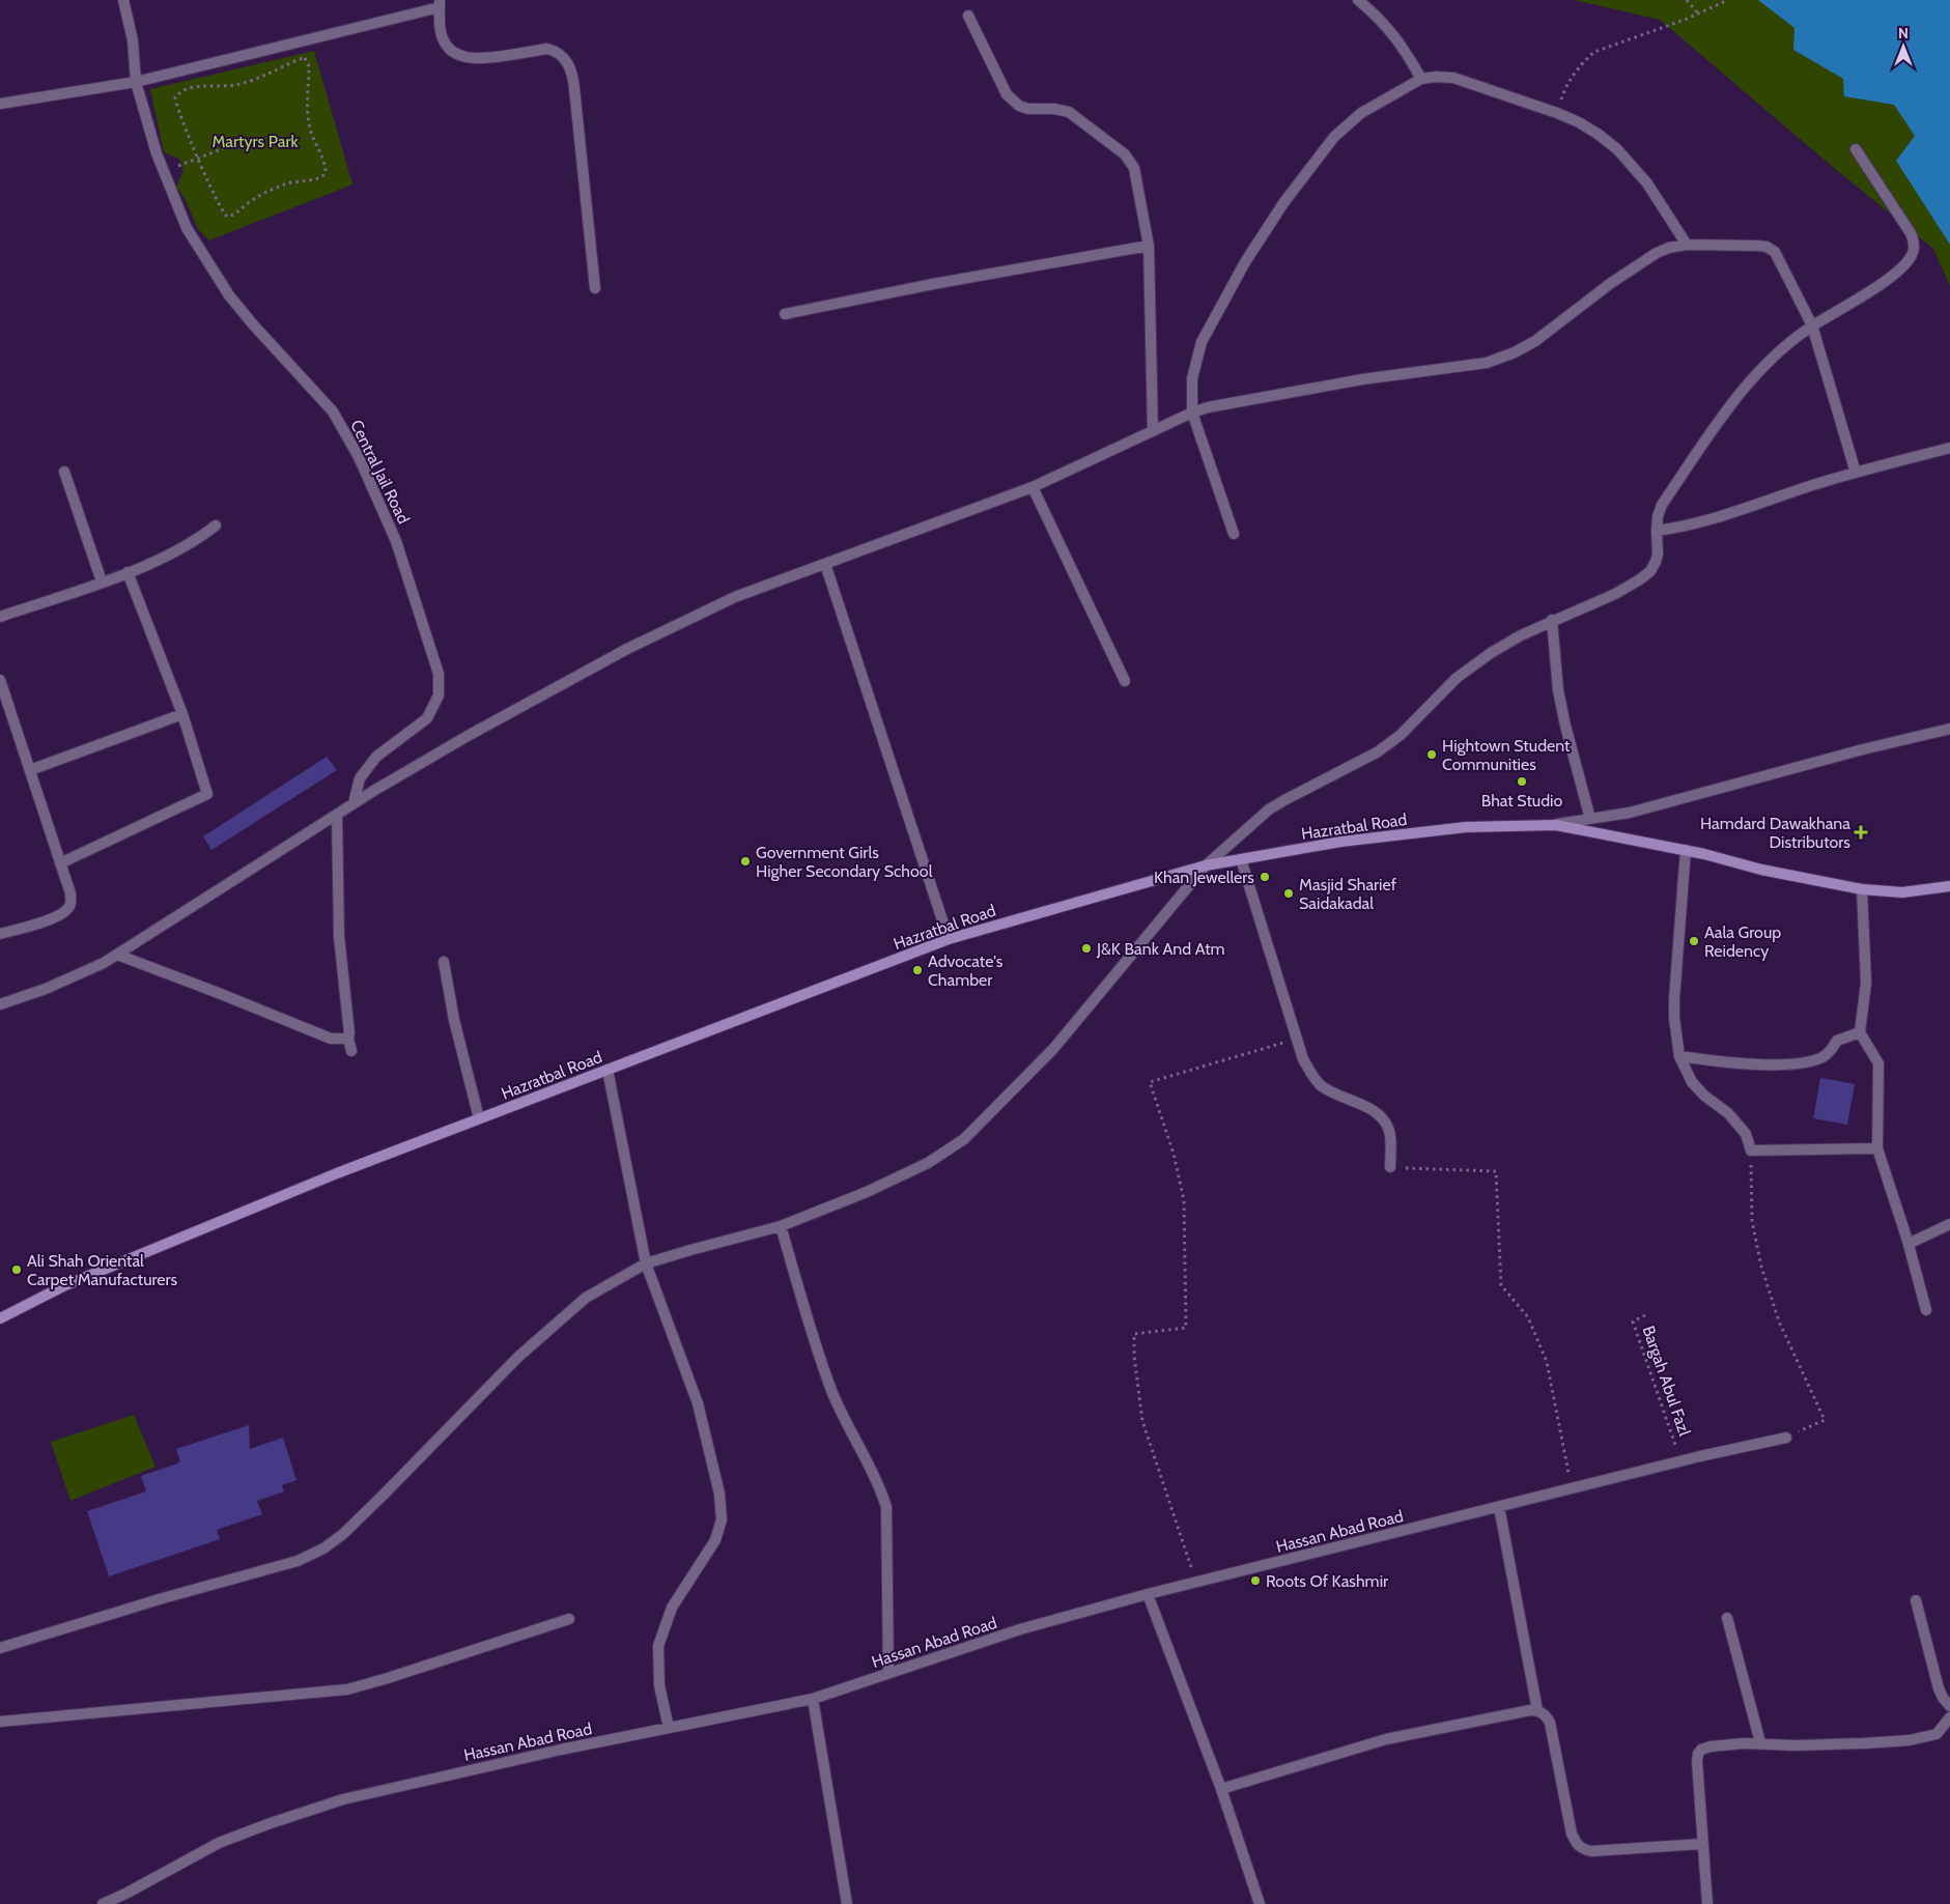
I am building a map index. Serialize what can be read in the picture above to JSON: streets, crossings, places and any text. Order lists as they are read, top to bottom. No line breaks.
{"streets":{"main road":["Hazratbal Road"],"street":["Central Jail Road","Hassan Abad Road"],"path":["Bargah Abul Fazl"]},"crossings":[["Bargah Abul Fazl","Hassan Abad Road"]],"parks":["Martyrs Park"],"places":{"other":["Hightown Student Communities","Bhat Studio","Government Girls Higher Secondary School","Khan Jewellers","Masjid Sharief Saidakadal","Aala Group Reidency","J&K Bank And Atm","Advocate's Chamber","Ali Shah Oriental Carpet Manufacturers","Roots Of Kashmir"],"health":["Hamdard Dawakhana Distributors"]},"north":"top"}
